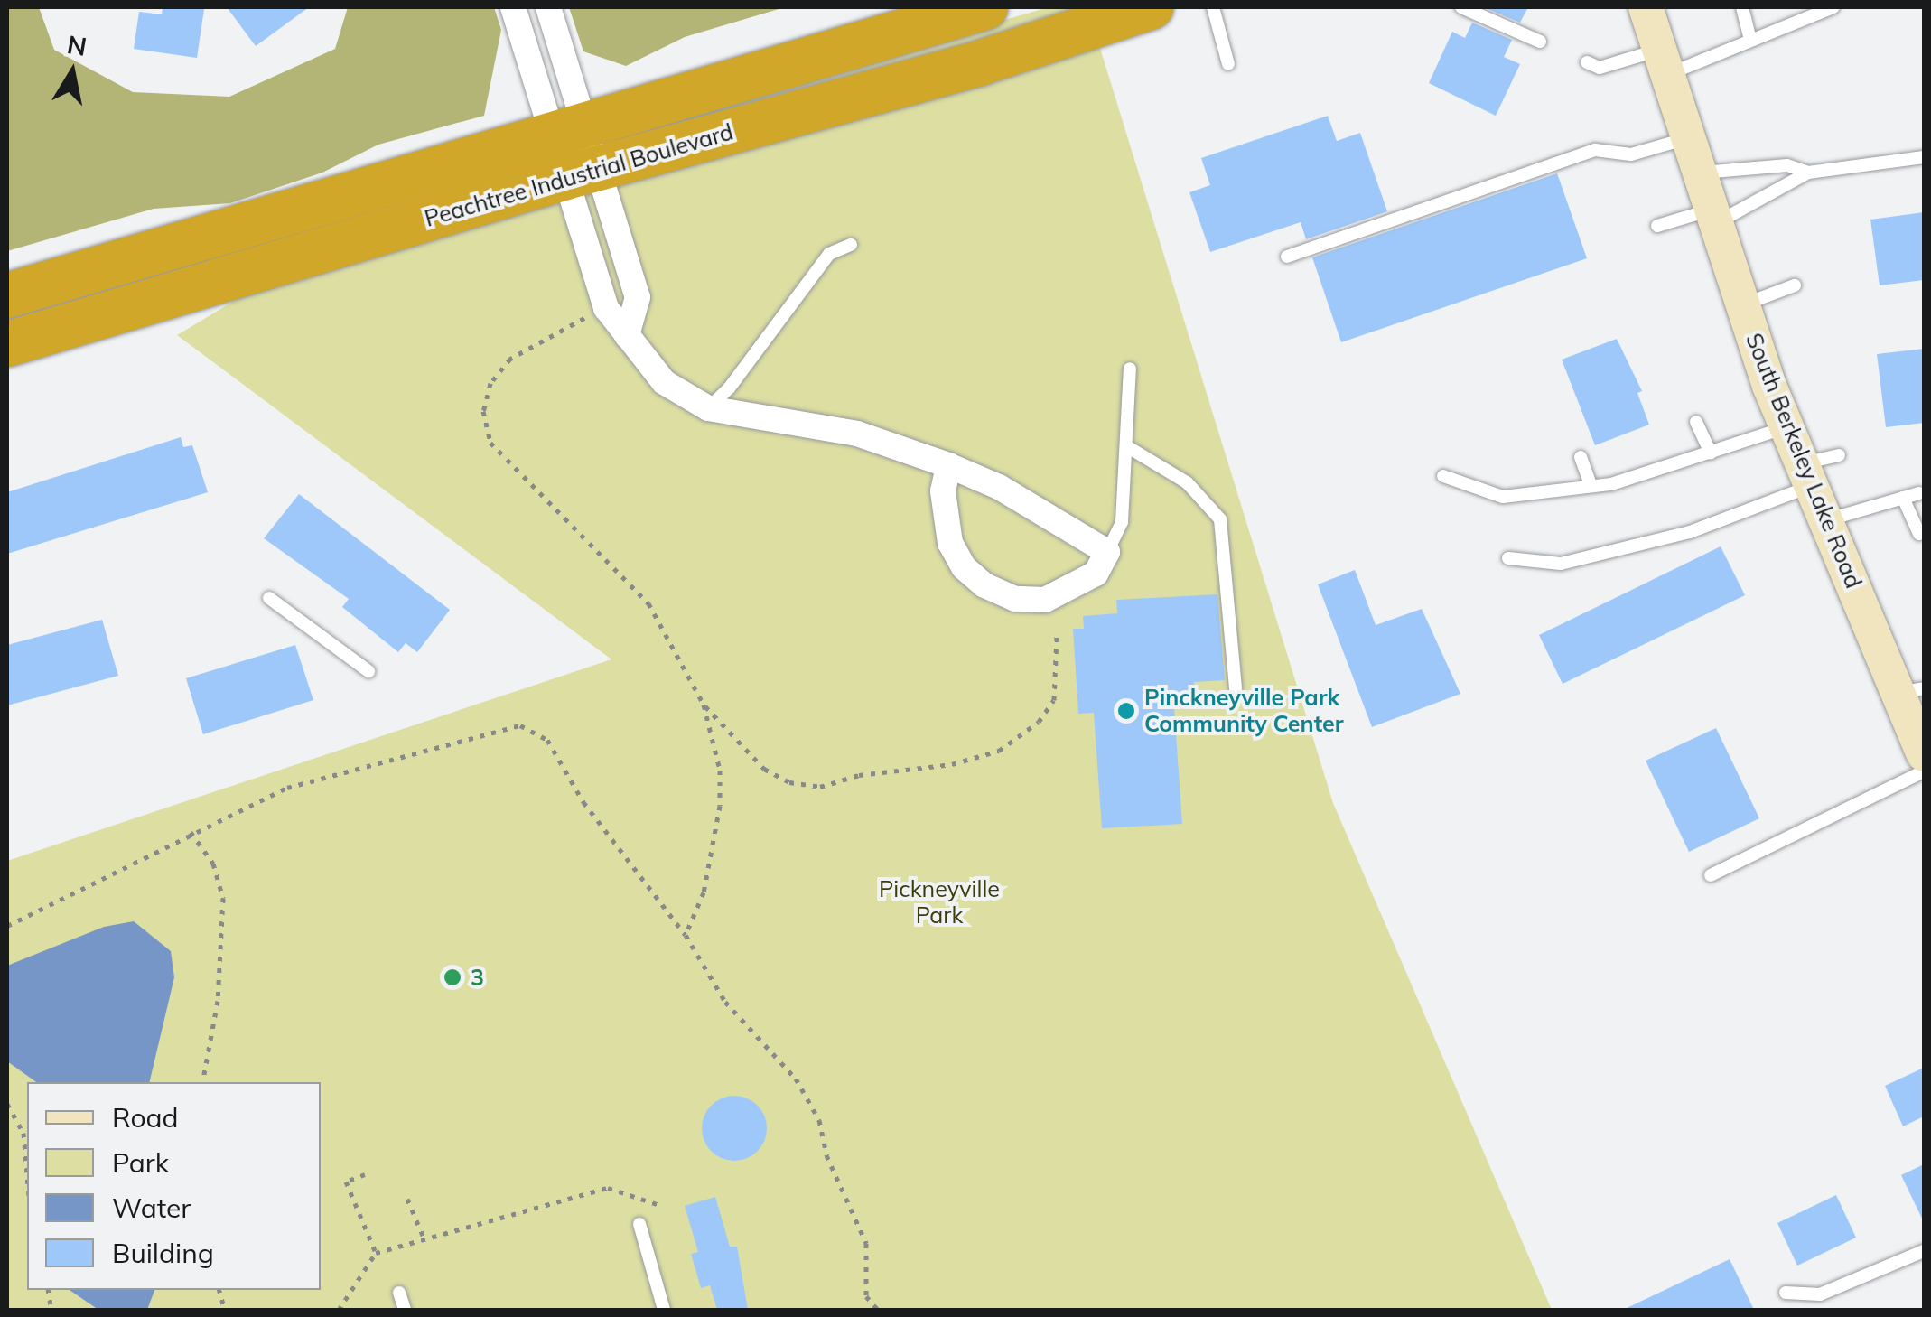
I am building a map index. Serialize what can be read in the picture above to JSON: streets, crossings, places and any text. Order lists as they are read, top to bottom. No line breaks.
{"streets":{"highway":["Peachtree Industrial Boulevard"],"street":["South Berkeley Lake Road"]},"parks":["Pickneyville Park"],"places":["Pinckneyville Park Community Center","3"],"legend":["Road","Park","Water","Building"],"north":"top"}
